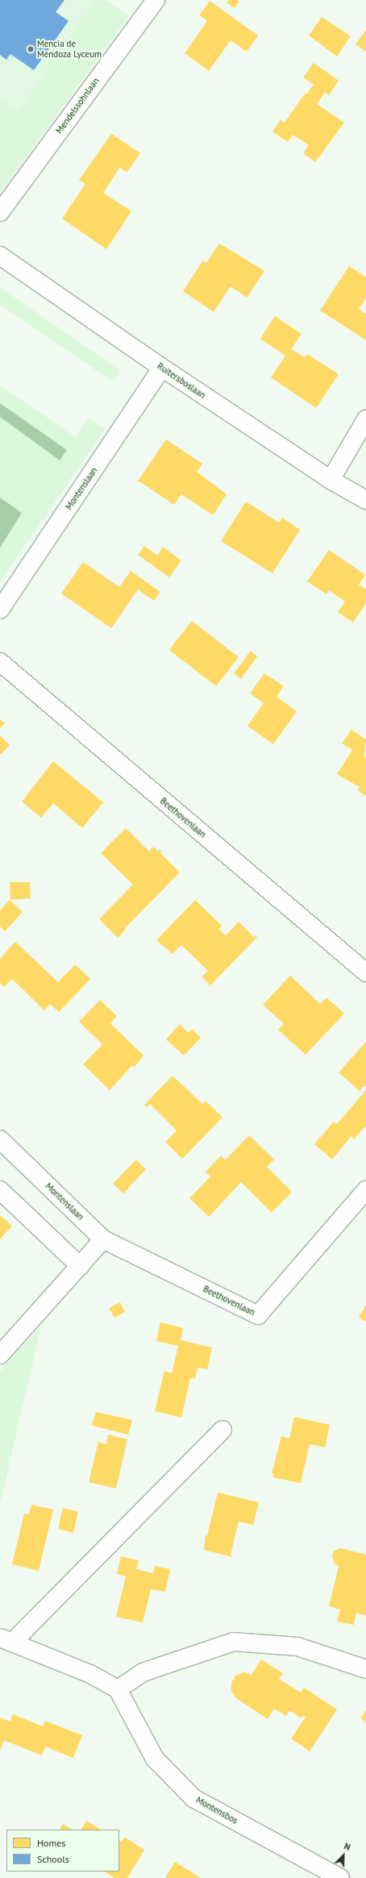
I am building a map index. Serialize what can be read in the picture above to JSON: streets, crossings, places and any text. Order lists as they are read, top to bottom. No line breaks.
{"streets":{"street":["Mendelssohnlaan","Ruitersboslaan","Montenslaan","Beethovenlaan","Montensbos"]},"crossings":[["Ruitersboslaan","Montenslaan"],["Montenslaan","Beethovenlaan"]],"places":["Mencia de Mendoza Lyceum"],"legend":["Homes","Schools"],"north":"top right"}
